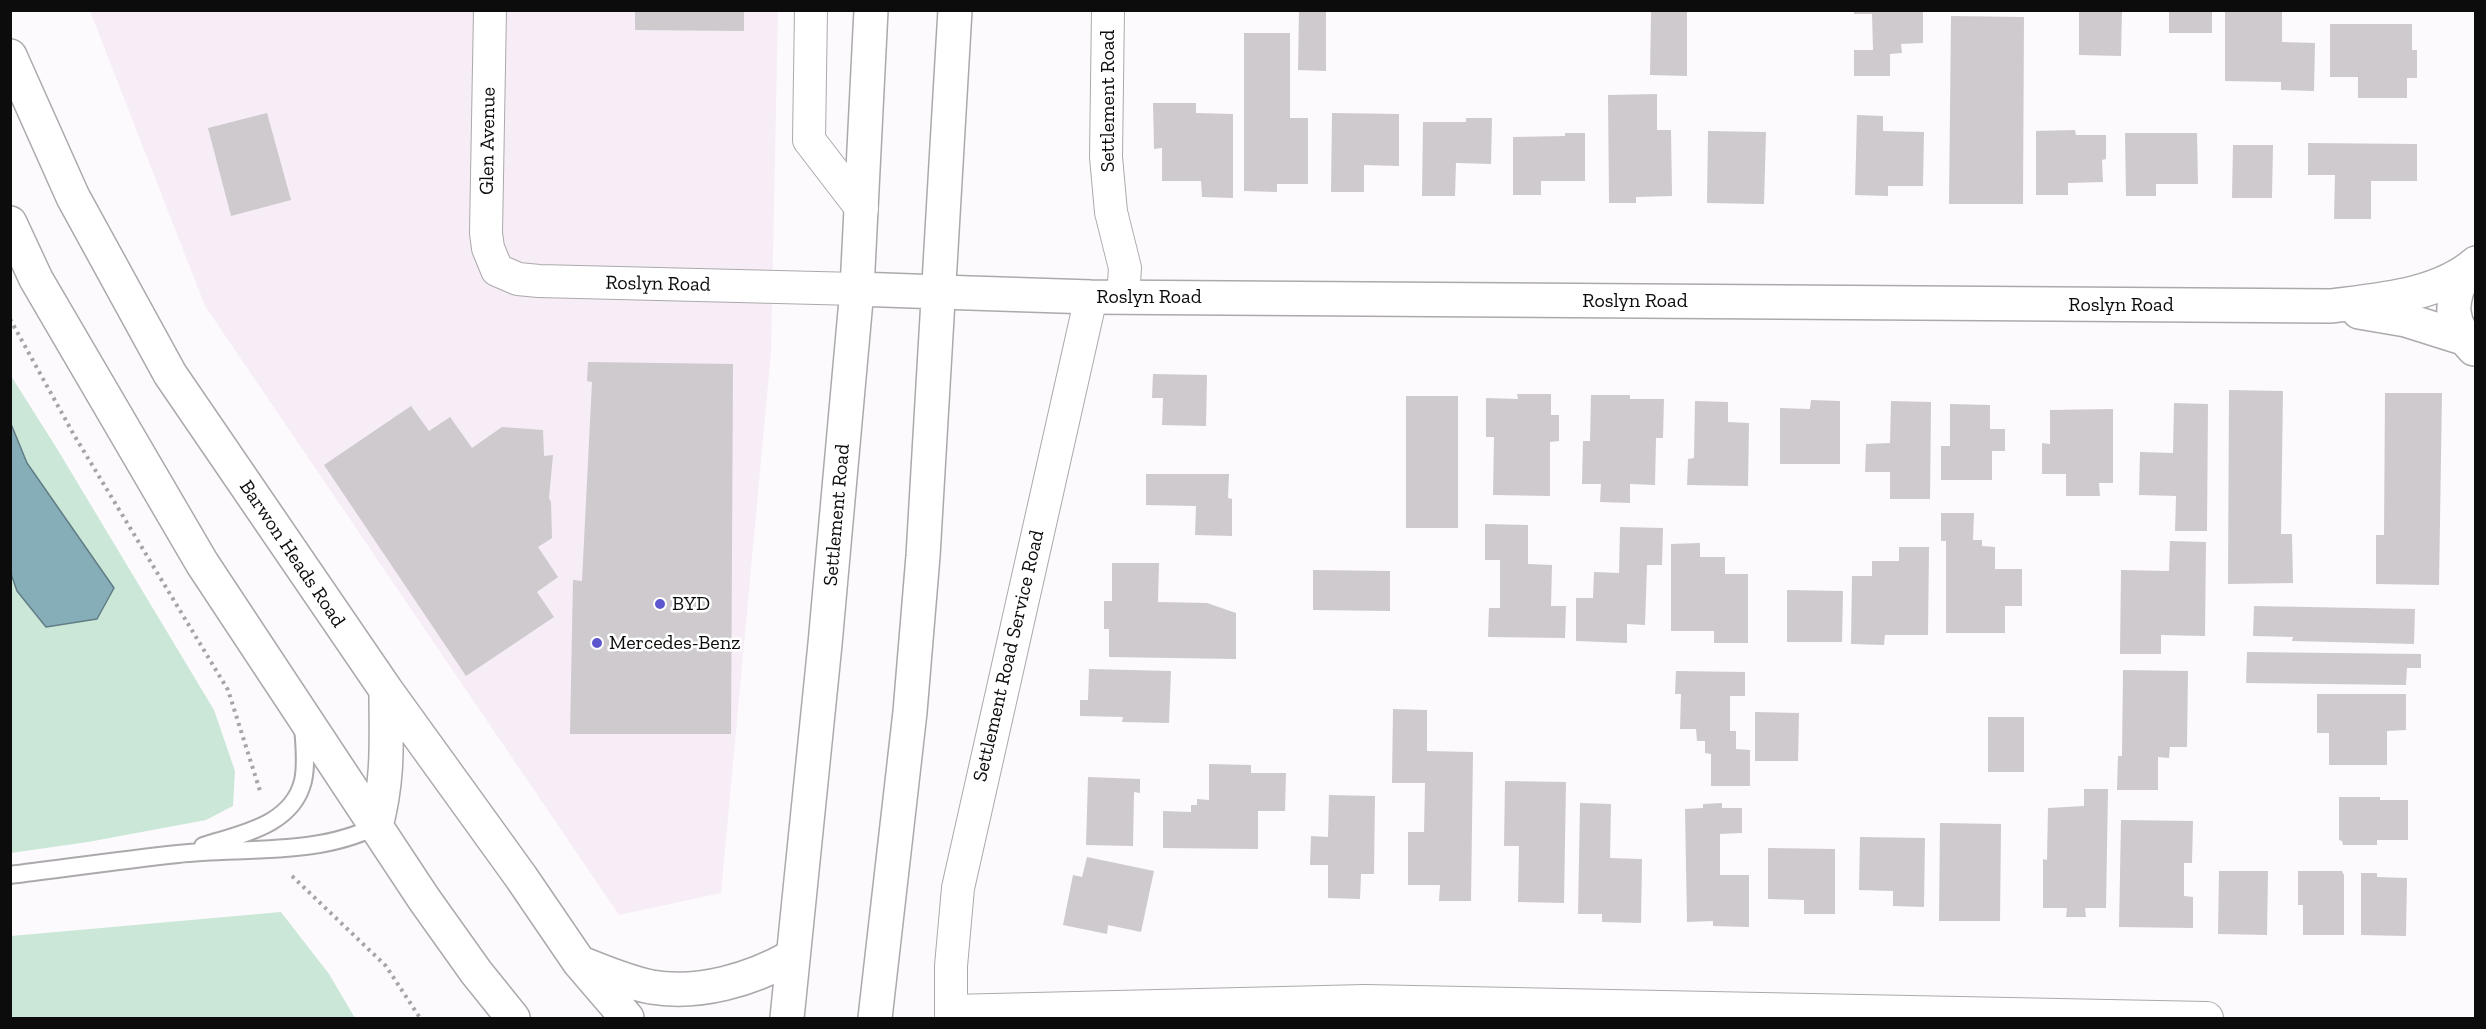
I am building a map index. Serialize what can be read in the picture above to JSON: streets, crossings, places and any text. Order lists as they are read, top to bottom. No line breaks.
{"streets":{"main road":["Settlement Road","Roslyn Road","Barwon Heads Road"],"street":["Glen Avenue","Settlement Road Service Road"]},"crossings":[["Settlement Road","Roslyn Road"],["Glen Avenue","Roslyn Road"],["Roslyn Road","Settlement Road Service Road"]],"places":["BYD","Mercedes-Benz"]}
